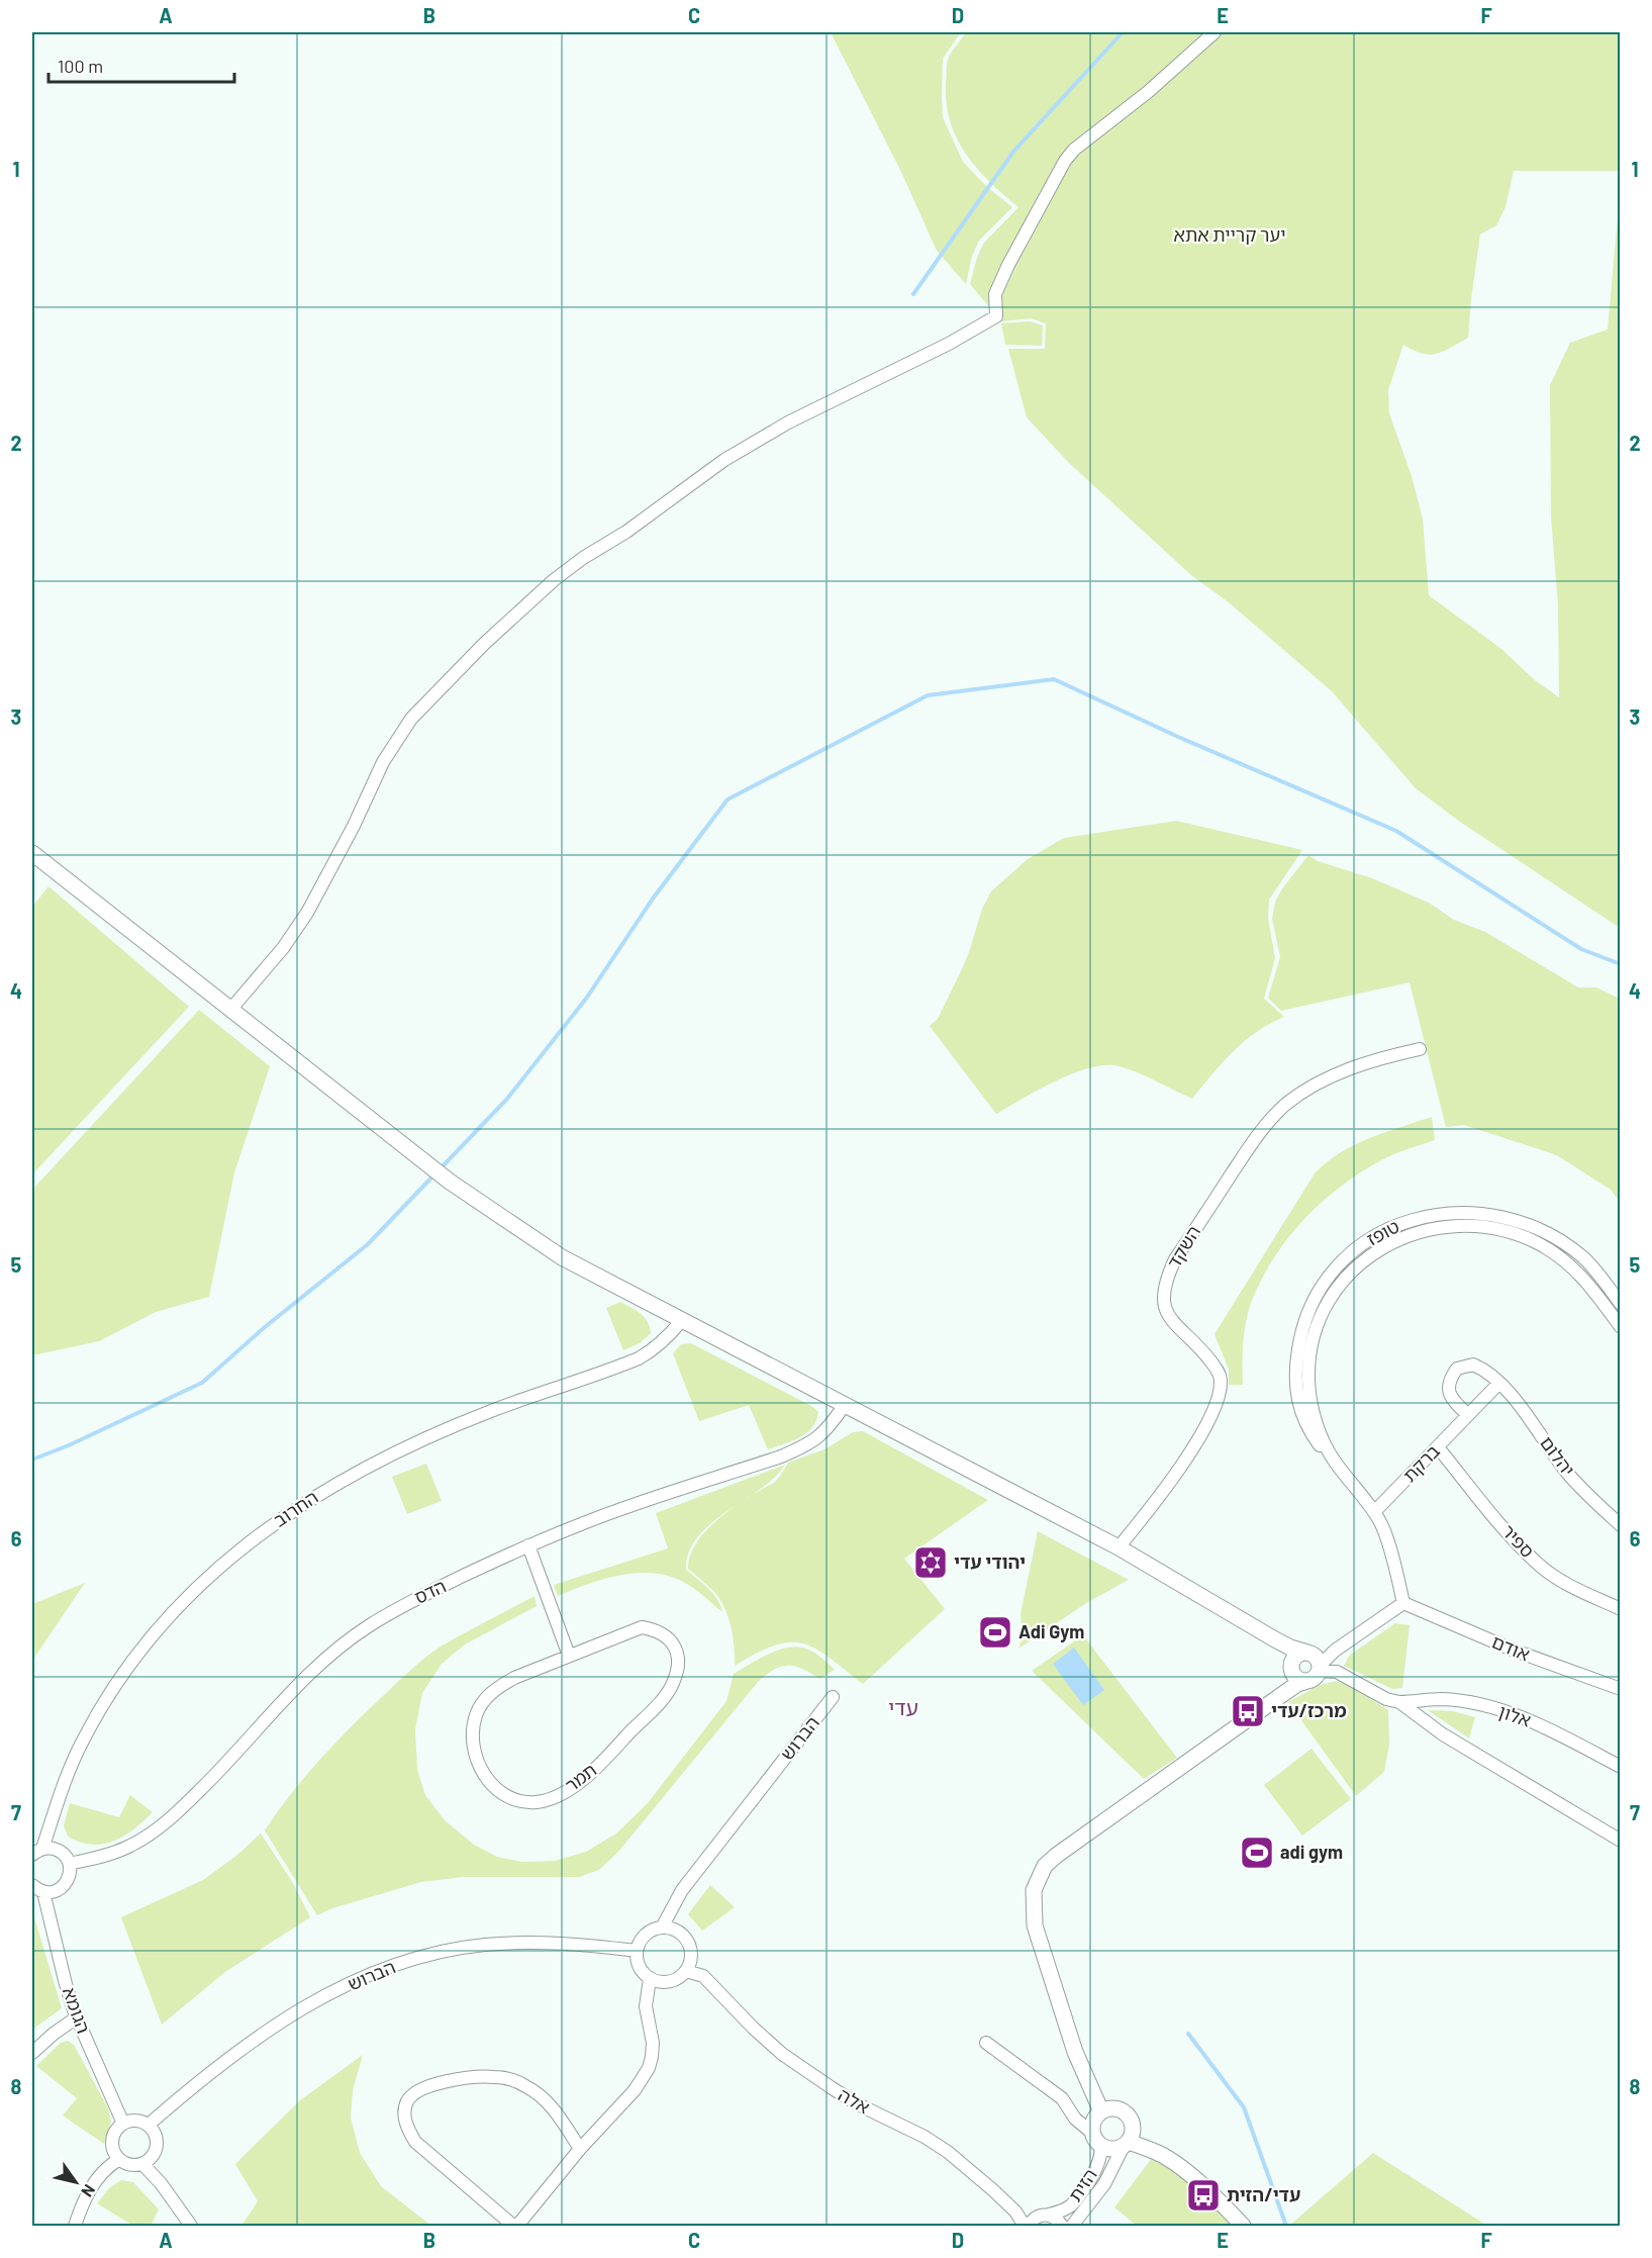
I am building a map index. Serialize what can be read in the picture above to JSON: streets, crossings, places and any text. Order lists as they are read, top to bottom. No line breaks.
{"streets":{"street":["טופז","השקד","יהלום","ברקת","החרוב","ספיר","הדס","אודם","אלון","הברוש","תמר","הגומא","אלה","הזית"]},"crossings":[["טופז","ברקת"],["טופז","אודם"],["יהלום","ברקת"],["ברקת","ספיר"],["הברוש","הגומא"],["הברוש","אלה"],["אלה","הזית"]],"districts":["עדי"],"parks":["יער קריית אתא"],"places":{"synagogue":["יהודי עדי"],"sports":["Adi Gym","adi gym"],"bus stop":["מרכז/עדי","עדי/הזית"]},"scale_bar":"100 m","north":"bottom right","grid":{"columns":["A","B","C","D","E","F"],"rows":["1","2","3","4","5","6","7","8"]}}
